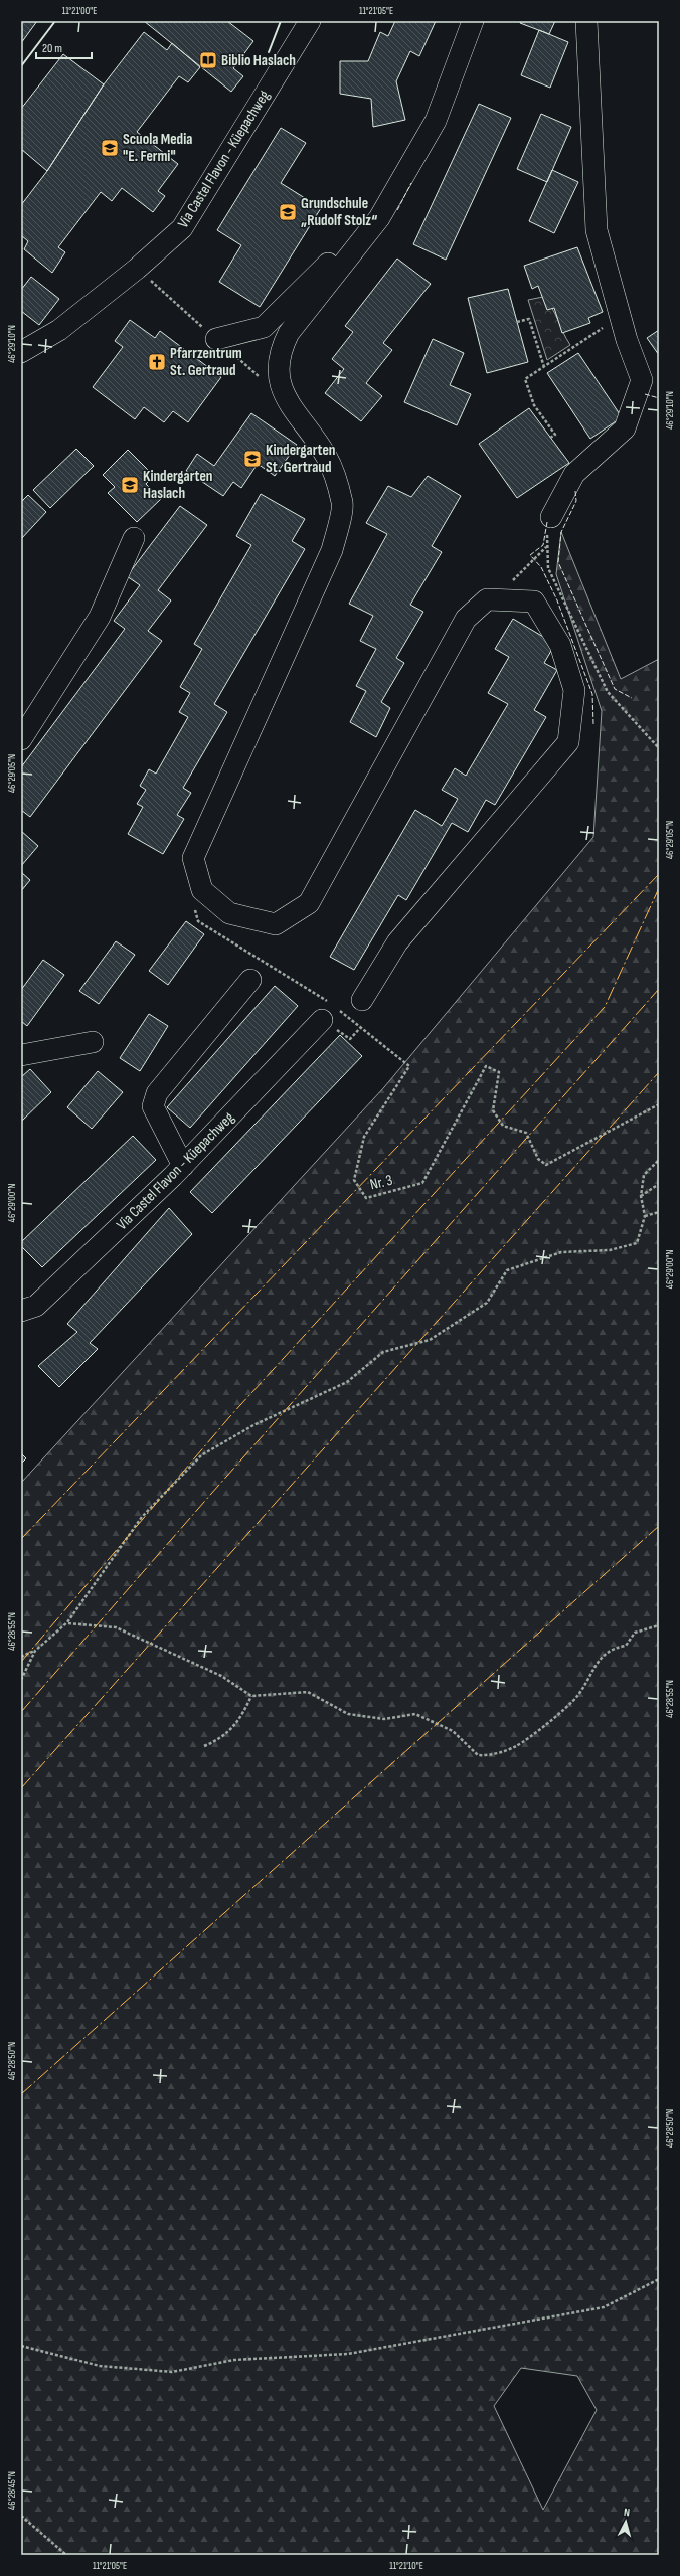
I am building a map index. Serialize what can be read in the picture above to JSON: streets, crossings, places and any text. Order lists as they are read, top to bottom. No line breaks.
{"streets":{"street":["Via Castel Flavon - Küepachweg"],"path":["Nr. 3"]},"crossings":[["Via Castel Flavon - Küepachweg","Nr. 3"]],"places":{"library":["Biblio Haslach"],"school or university":["Scuola Media \"E. Fermi\"","Grundschule „Rudolf Stolz“","Kindergarten St. Gertraud","Kindergarten Haslach"],"church":["Pfarrzentrum St. Gertraud"]},"scale_bar":"20 m","north":"top","coordinates":["11°21'00\"E","11°21'05\"E","46°29'10\"N","46°29'05\"N","46°29'00\"N","46°28'55\"N","46°28'50\"N","46°28'45\"N","11°21'10\"E"]}
